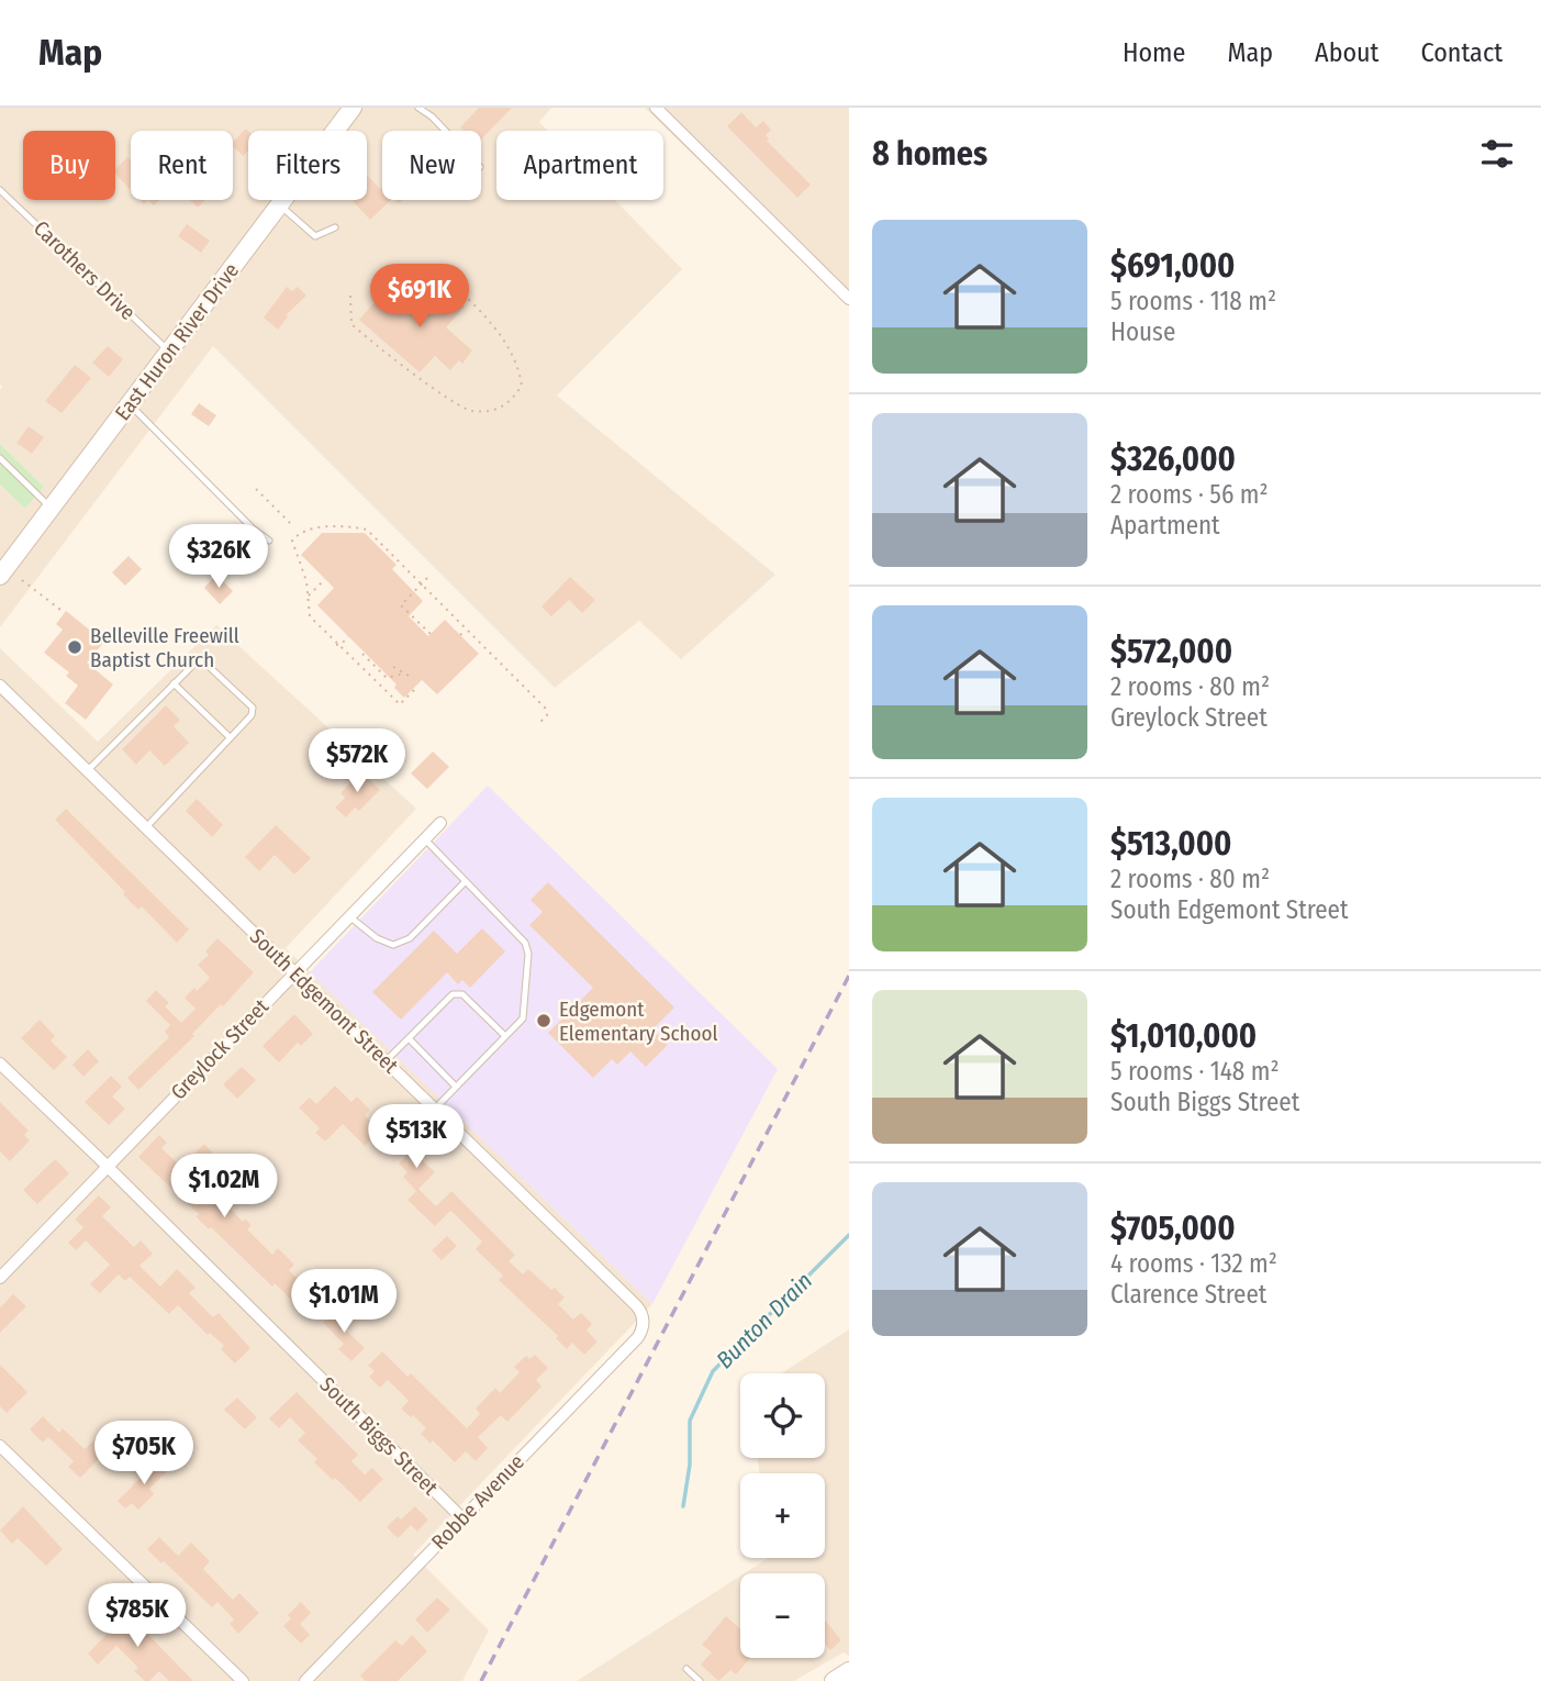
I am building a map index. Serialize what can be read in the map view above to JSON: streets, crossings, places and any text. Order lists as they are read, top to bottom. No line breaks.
{"streets":{"main road":["East Huron River Drive"],"street":["South Edgemont Street","Greylock Street","South Biggs Street","Robbe Avenue"],"lane":["Carothers Drive"]},"crossings":[["Carothers Drive","East Huron River Drive"],["South Edgemont Street","Greylock Street"],["South Edgemont Street","Robbe Avenue"],["Greylock Street","South Biggs Street"],["South Biggs Street","Robbe Avenue"]],"water":["Bunton Drain"],"places":["Belleville Freewill Baptist Church","Edgemont Elementary School"],"page":{"header":"Map","nav":["Home","Map","About","Contact"],"heading":"8 homes","chip":["Buy","Rent","Filters","New","Apartment"],"list":[{"name":"$691,000","note":"5 rooms · 118 m² · House"},{"name":"$326,000","note":"2 rooms · 56 m² · Apartment"},{"name":"$572,000","note":"2 rooms · 80 m² · Greylock Street"},{"name":"$513,000","note":"2 rooms · 80 m² · South Edgemont Street"},{"name":"$1,010,000","note":"5 rooms · 148 m² · South Biggs Street"},{"name":"$705,000","note":"4 rooms · 132 m² · Clarence Street"}],"price":["$691K","$326K","$572K","$513K","$1.02M","$1.01M","$705K","$785K"],"map_buttons":["+","−"]}}
